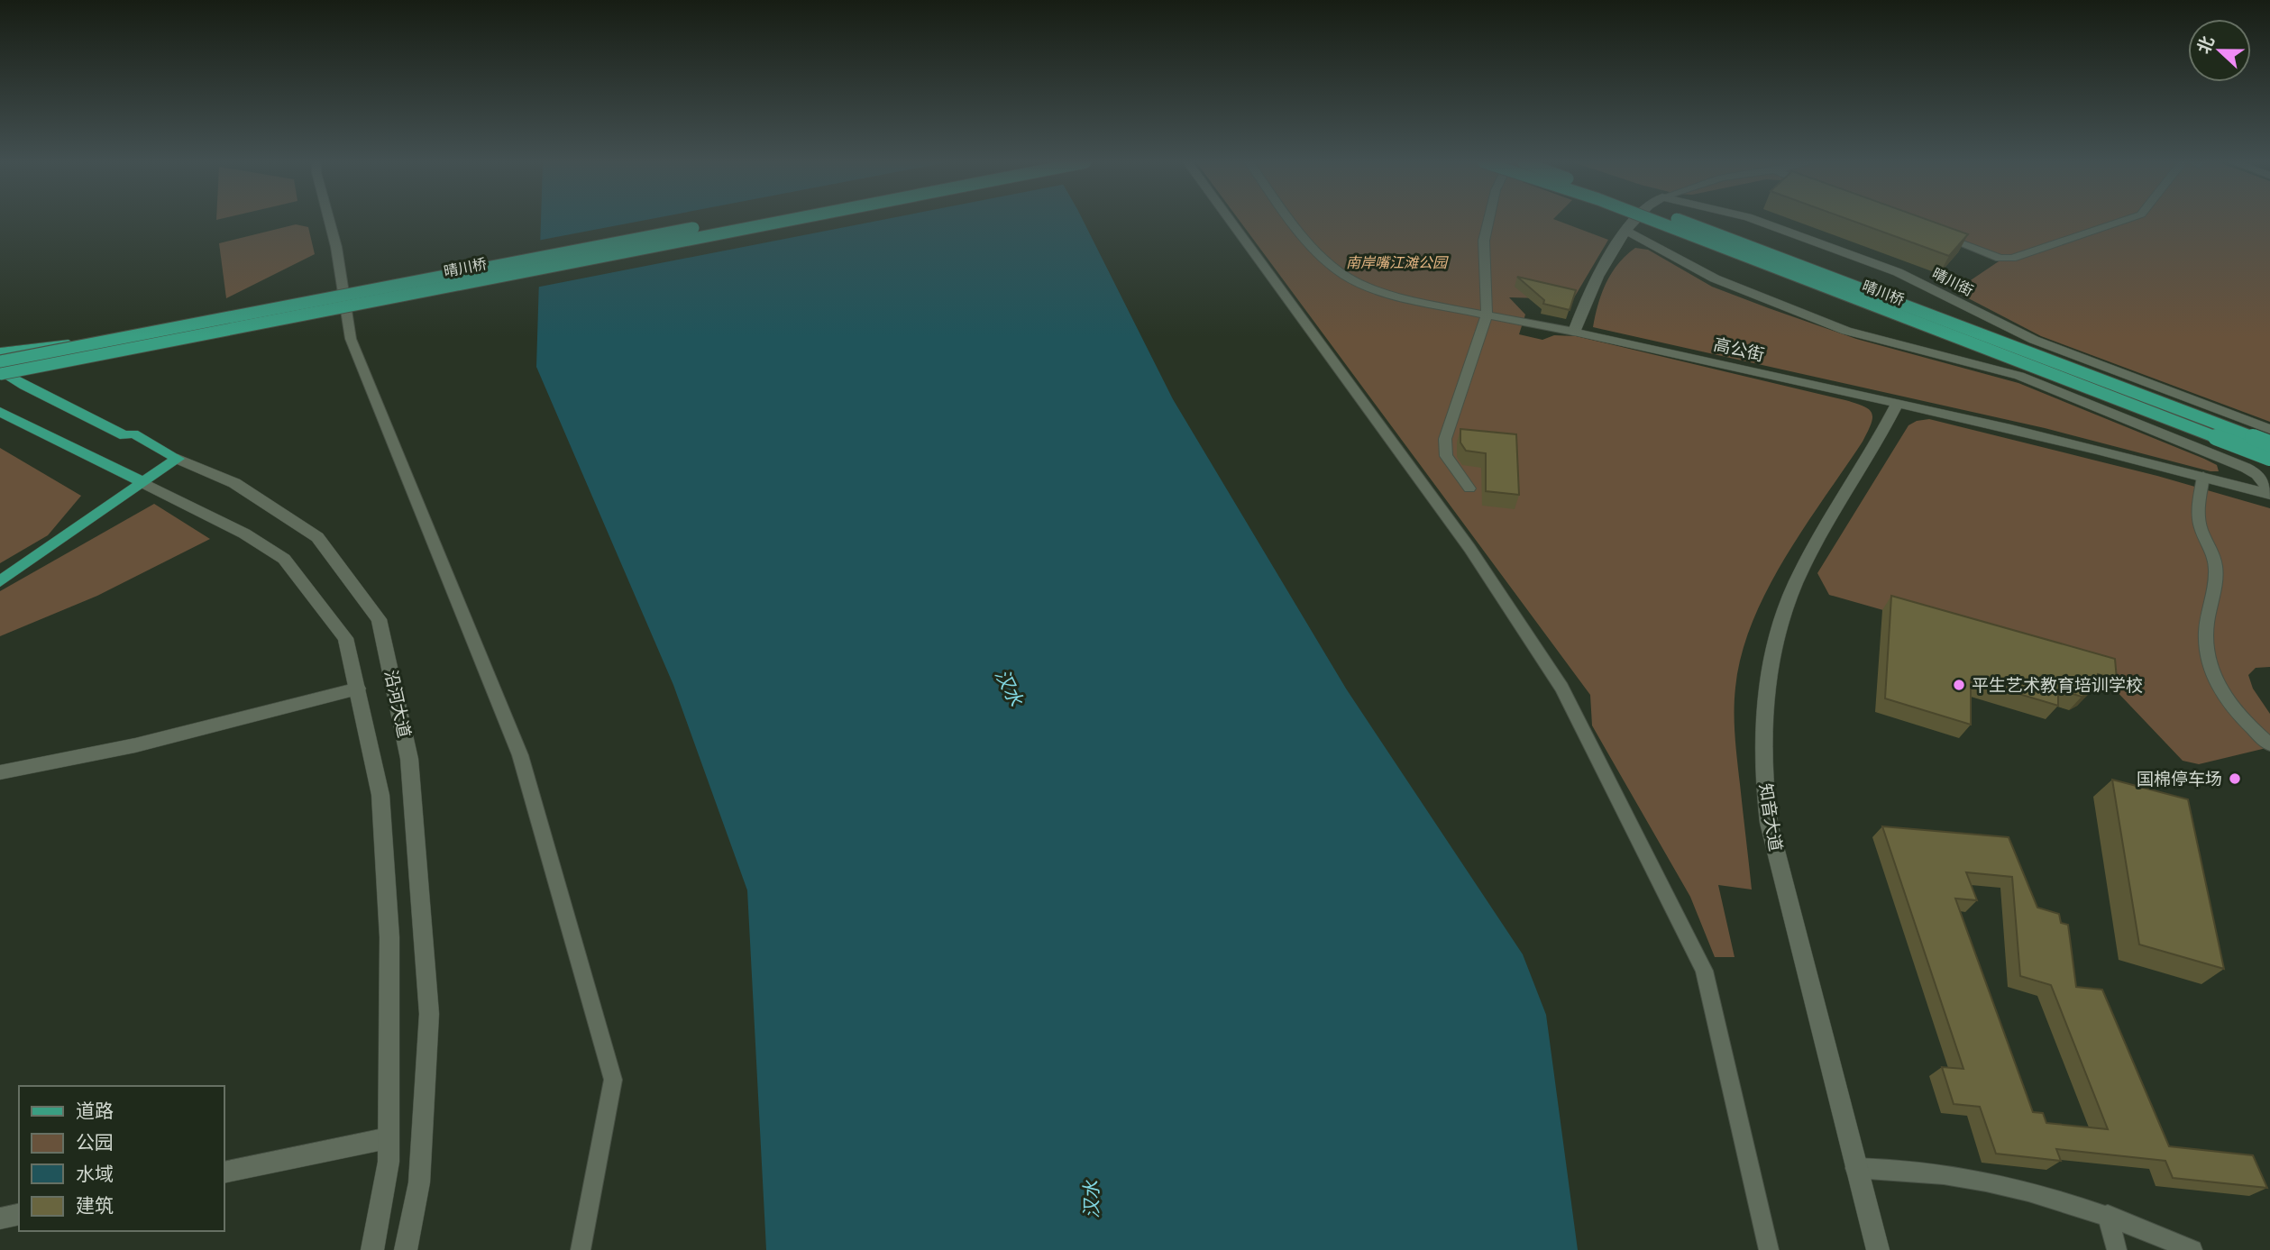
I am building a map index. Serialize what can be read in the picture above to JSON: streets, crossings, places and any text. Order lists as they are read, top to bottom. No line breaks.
{"streets":{"main road":["晴川桥","晴川街","高公街","沿河大道","知音大道"]},"crossings":[["晴川桥","沿河大道"],["高公街","知音大道"]],"water":["汉水"],"parks":["南岸嘴江滩公园"],"places":["平生艺术教育培训学校","国棉停车场"],"legend":["道路","公园","水域","建筑"],"north":"left"}
